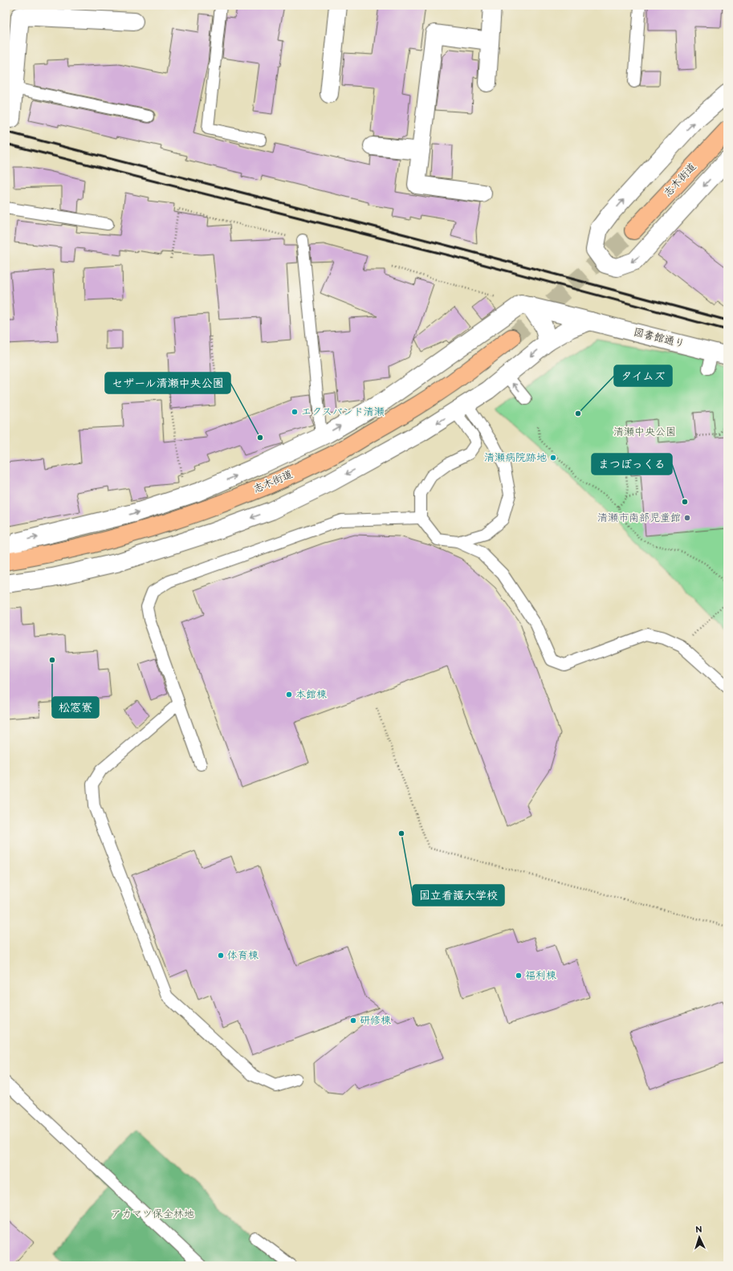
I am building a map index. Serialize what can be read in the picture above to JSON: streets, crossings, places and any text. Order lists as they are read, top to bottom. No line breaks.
{"streets":{"main road":["志木街道"],"street":["図書館通り"]},"parks":["清瀬中央公園","アカマツ保全林地"],"places":["エクスバンド清瀬","タイムズ","セザール清瀬中央公園","清瀬病院跡地","まつぼっくる","清瀬市南部児童館","松窓寮","本館棟","国立看護大学校","体育棟","福利棟","研修棟"],"north":"top"}
